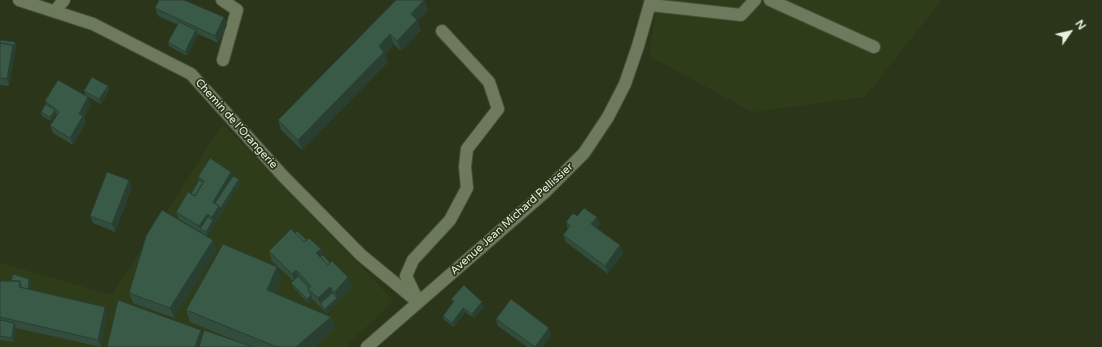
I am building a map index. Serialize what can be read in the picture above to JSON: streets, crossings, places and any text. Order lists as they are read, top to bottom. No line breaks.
{"streets":{"street":["Chemin de l'Orangerie","Avenue Jean Michard Pellissier"]},"crossings":[["Chemin de l'Orangerie","Avenue Jean Michard Pellissier"]],"north":"top right"}
